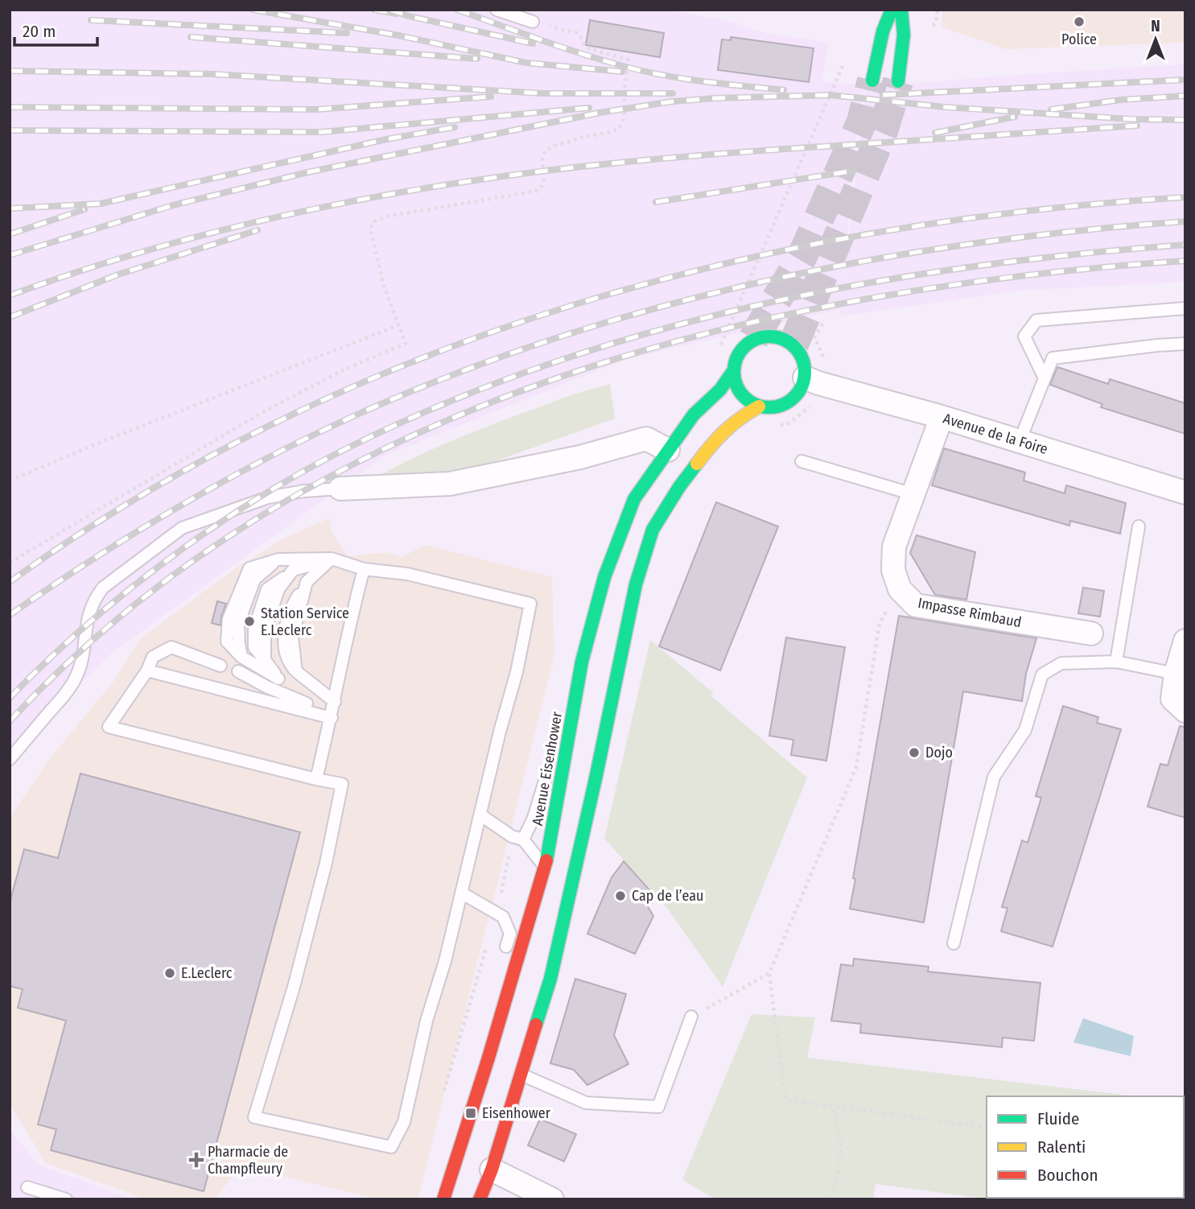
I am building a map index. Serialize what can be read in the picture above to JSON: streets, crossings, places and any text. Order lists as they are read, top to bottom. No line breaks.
{"streets":{"main road":["Avenue Eisenhower"],"street":["Avenue de la Foire","Impasse Rimbaud"]},"crossings":[["Avenue de la Foire","Impasse Rimbaud"],["Avenue de la Foire","Avenue Eisenhower"]],"places":{"other":["Police","Station Service E.Leclerc","Dojo","Cap de l’eau","E.Leclerc"],"transit":["Eisenhower"],"health":["Pharmacie de Champfleury"]},"legend":["Fluide","Ralenti","Bouchon"],"scale_bar":"20 m","north":"top"}
